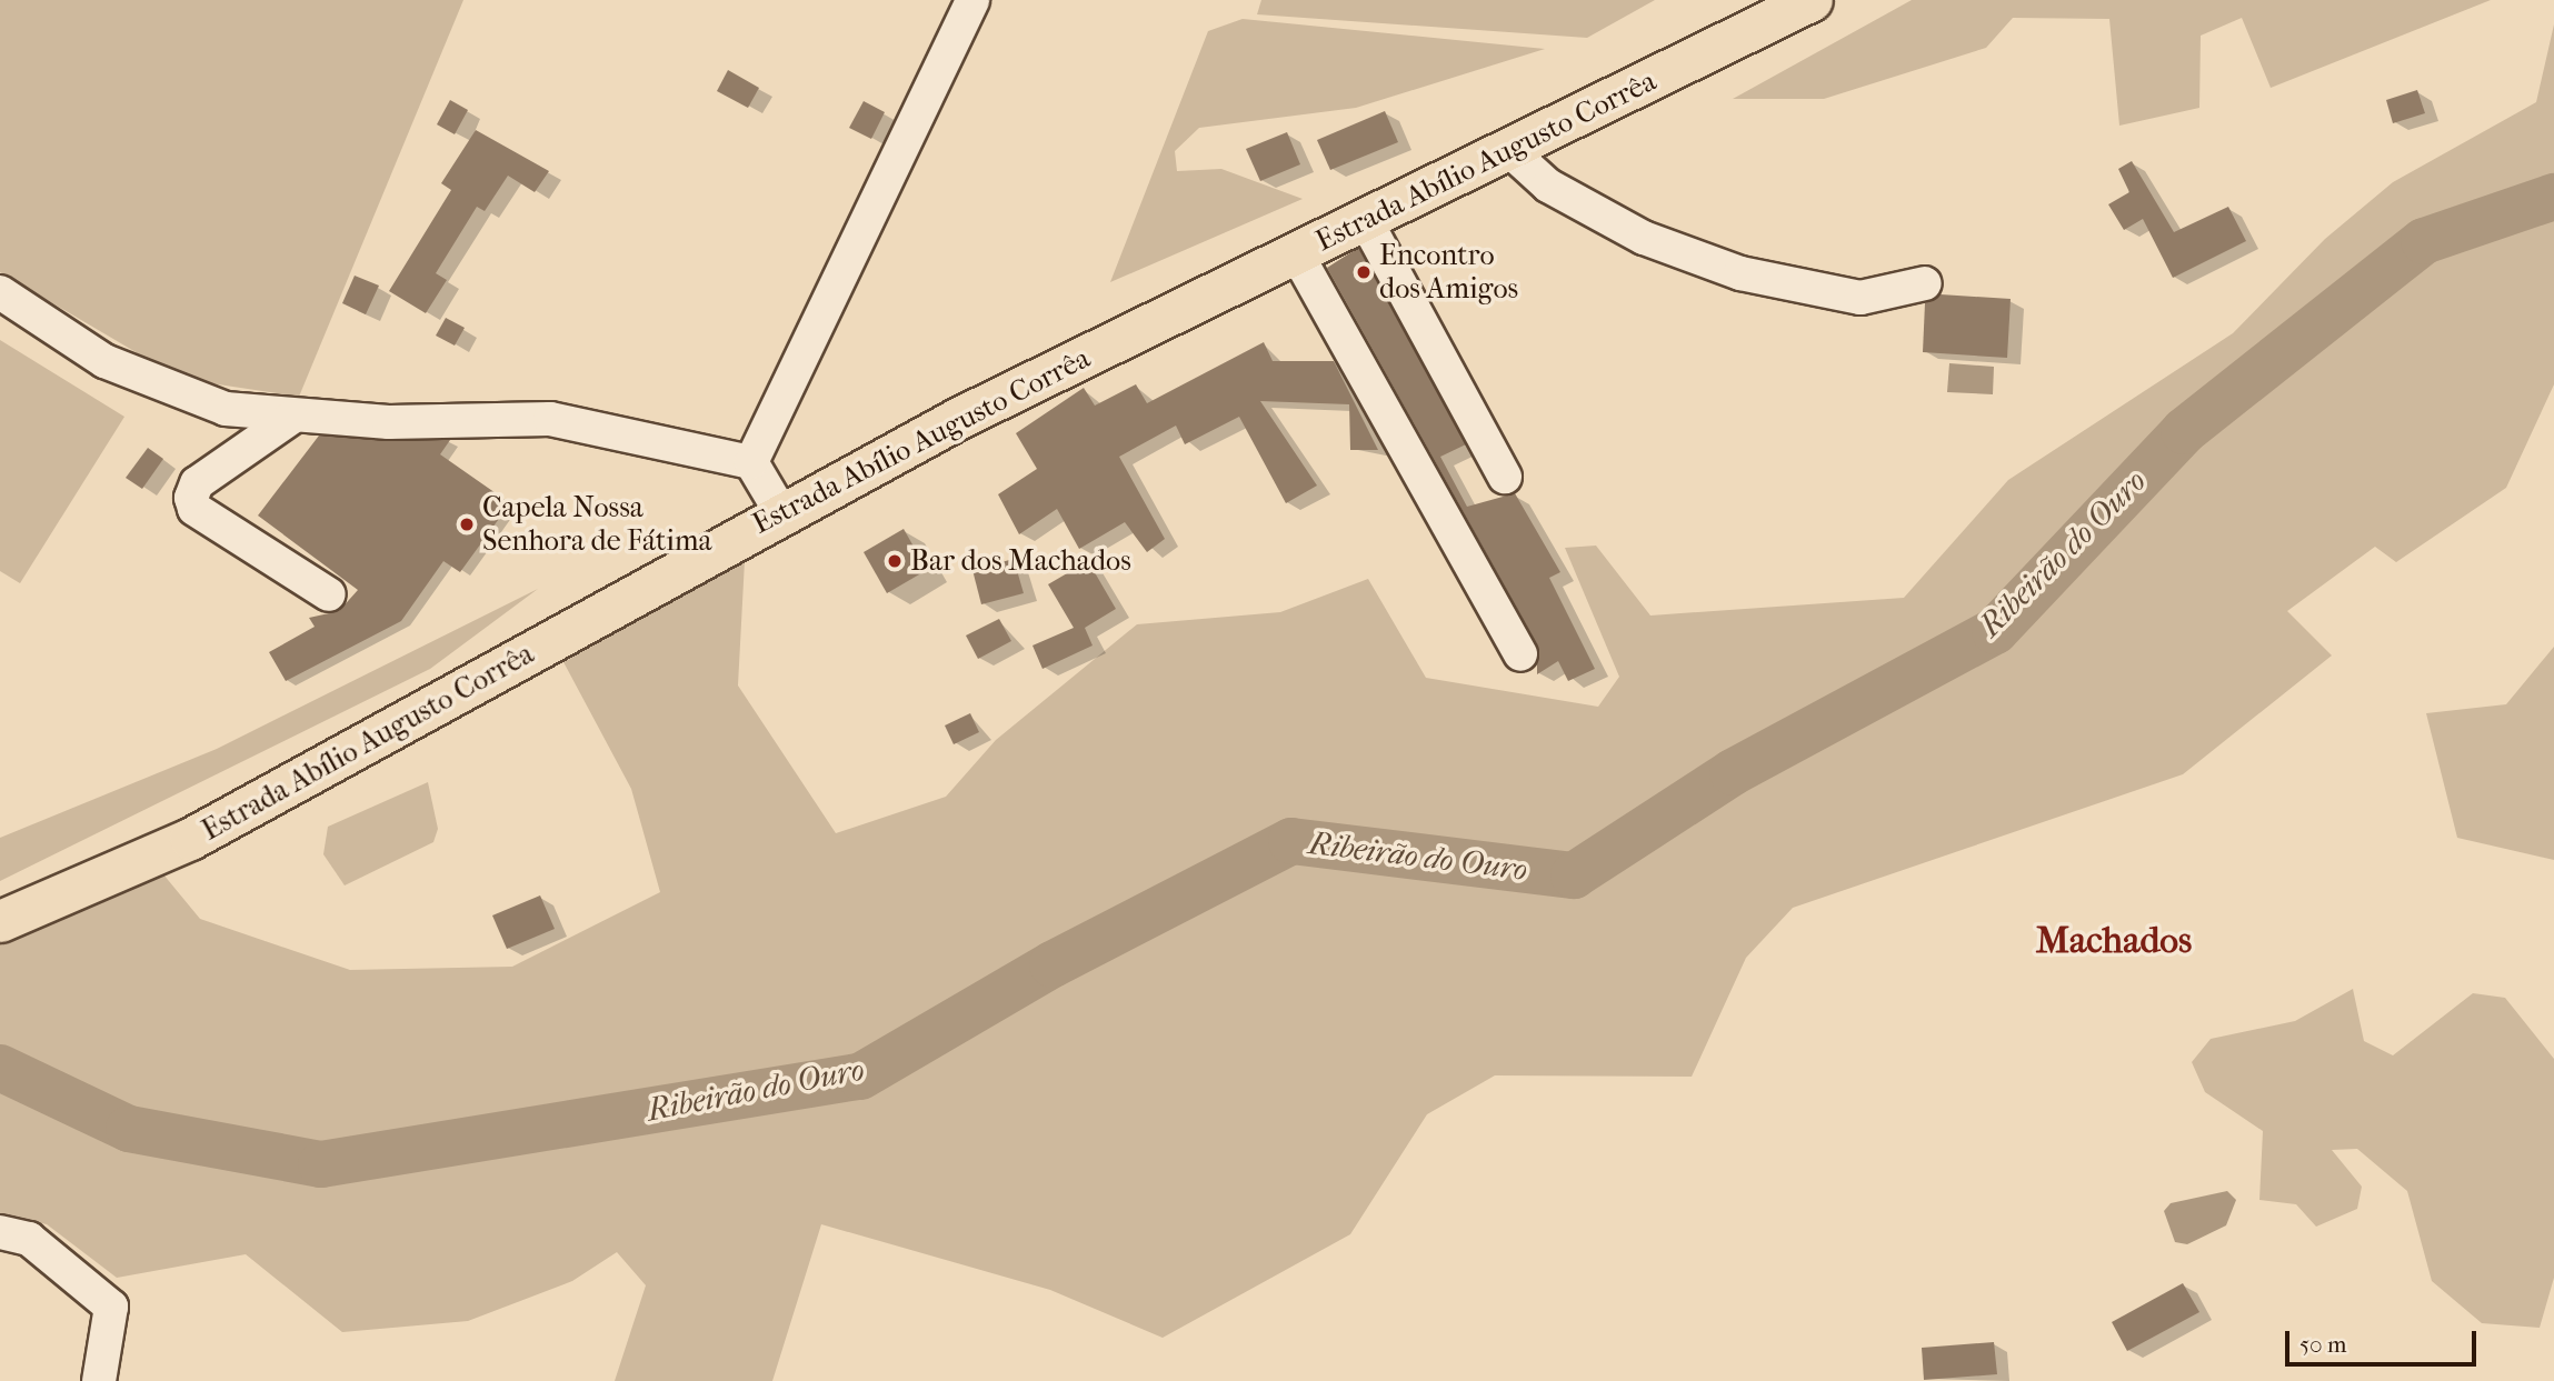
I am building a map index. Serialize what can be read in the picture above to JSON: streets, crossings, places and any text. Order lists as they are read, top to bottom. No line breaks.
{"streets":{"main road":["Estrada Abílio Augusto Corrêa"]},"districts":["Machados"],"water":["Ribeirão do Ouro"],"places":["Encontro dos Amigos","Capela Nossa Senhora de Fátima","Bar dos Machados"],"scale_bar":"50 m"}
